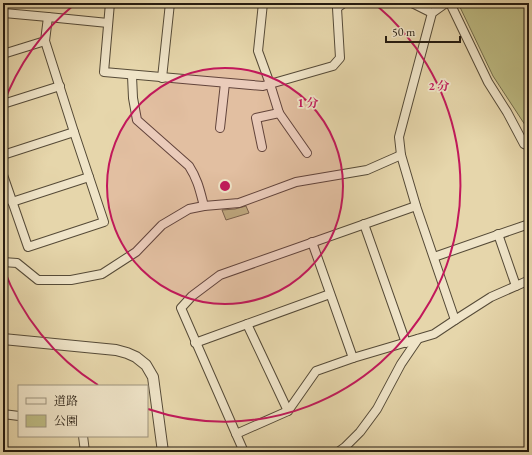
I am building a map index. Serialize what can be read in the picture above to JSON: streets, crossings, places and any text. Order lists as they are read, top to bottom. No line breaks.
{"legend":["道路","公園"],"scale_bar":"50 m","rings":["2 分","1 分"]}
